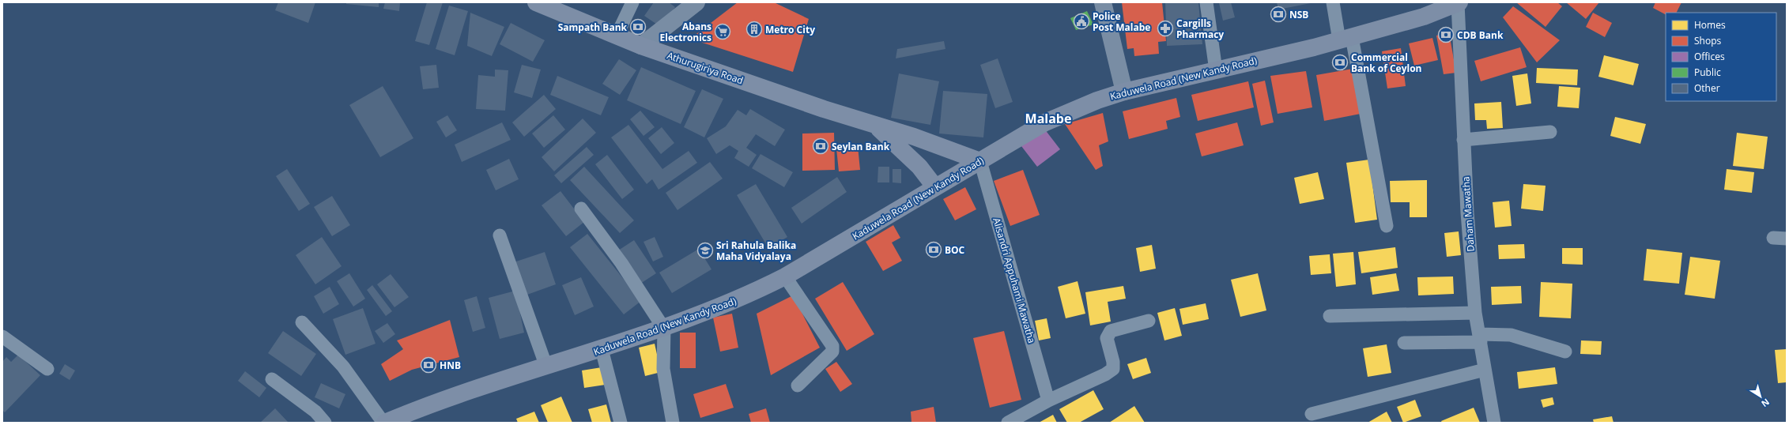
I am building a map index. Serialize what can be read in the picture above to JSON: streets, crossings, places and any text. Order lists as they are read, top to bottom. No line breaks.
{"streets":{"main road":["Athurugiriya Road","Kaduwela Road (New Kandy Road)"],"street":["Daham Mawatha","Alisandri Appuhami Mawatha"]},"crossings":[["Athurugiriya Road","Kaduwela Road (New Kandy Road)"],["Athurugiriya Road","Alisandri Appuhami Mawatha"],["Kaduwela Road (New Kandy Road)","Daham Mawatha"],["Kaduwela Road (New Kandy Road)","Alisandri Appuhami Mawatha"]],"districts":["Malabe"],"places":{"bank":["NSB","Sampath Bank","CDB Bank","Commercial Bank of Ceylon","Seylan Bank","BOC","HNB"],"public building":["Police Post Malabe"],"pharmacy":["Cargills Pharmacy"],"building":["Metro City"],"supermarket":["Abans Electronics"],"school or university":["Sri Rahula Balika Maha Vidyalaya"]},"legend":["Homes","Shops","Offices","Public","Other"],"north":"bottom right"}
